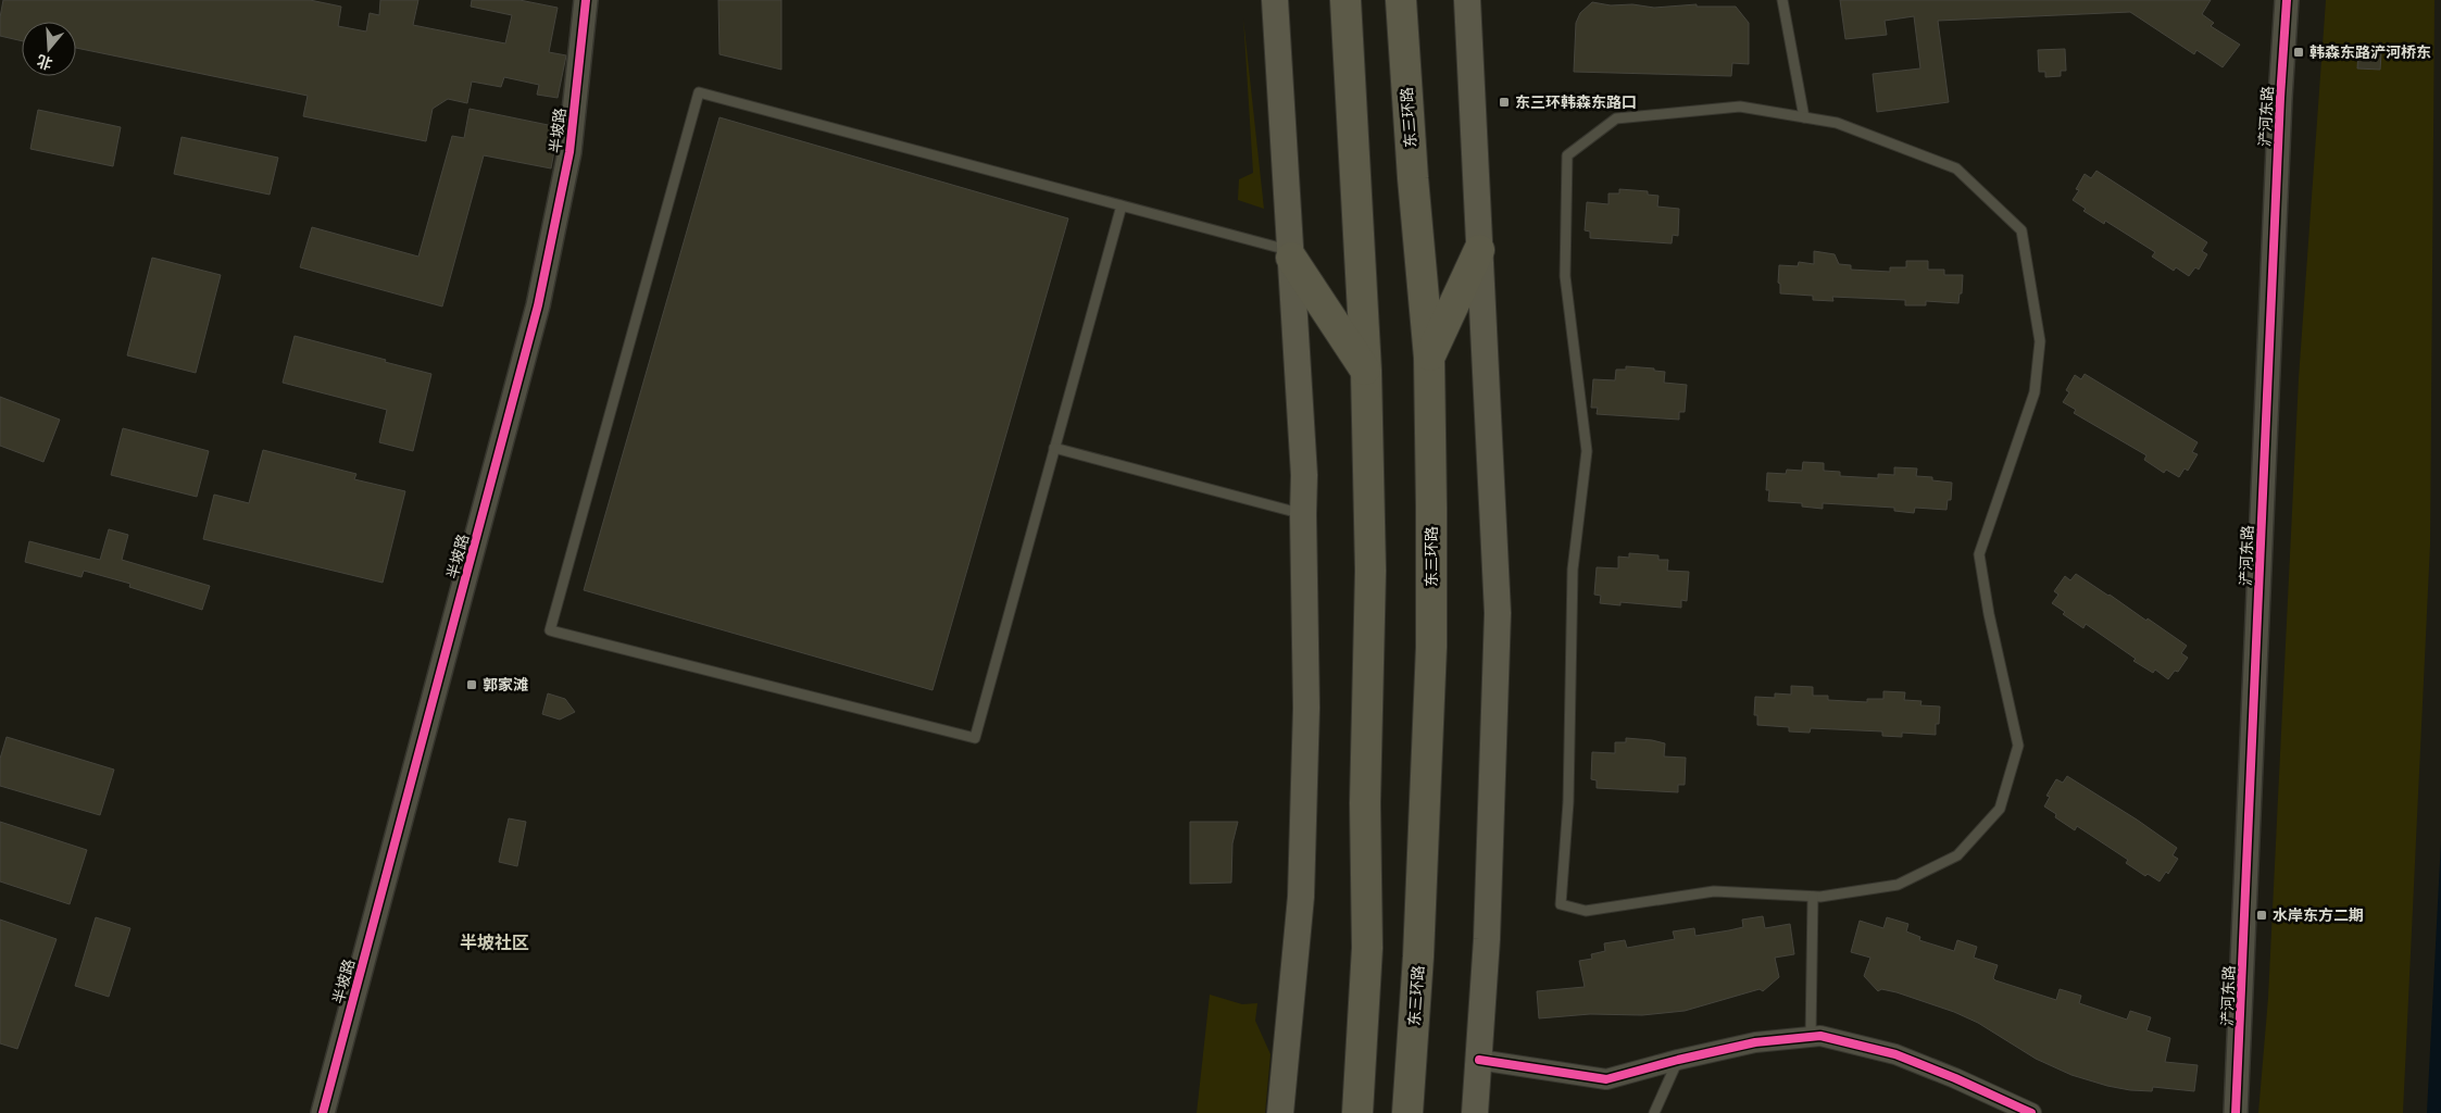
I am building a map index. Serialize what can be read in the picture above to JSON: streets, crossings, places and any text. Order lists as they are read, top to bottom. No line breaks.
{"streets":{"highway":["东三环路"],"street":["浐河东路","半坡路"]},"districts":["半坡社区"],"places":{"transit":["韩森东路浐河桥东","东三环韩森东路口","郭家滩","水岸东方二期"]},"north":"bottom"}
